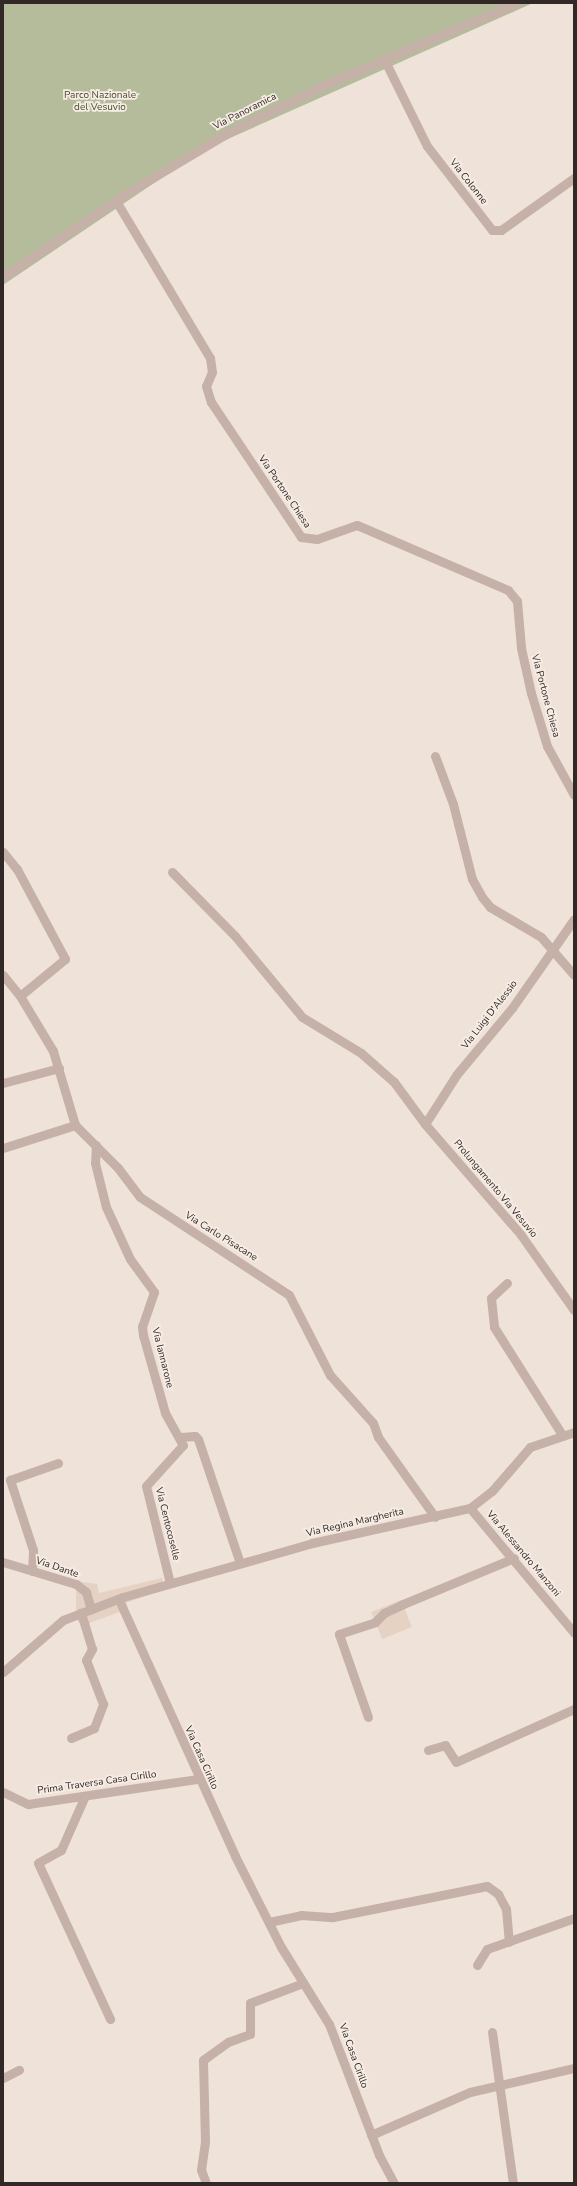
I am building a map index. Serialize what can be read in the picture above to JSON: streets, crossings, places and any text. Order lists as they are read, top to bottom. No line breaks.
{"streets":{"street":["Via Panoramica","Via Colonne","Via Portone Chiesa","Via Luigi D'Alessio","Prolungamento Via Vesuvio","Via Carlo Pisacane","Via Iannarone","Via Regina Margherita","Via Centocoselle","Via Alessandro Manzoni","Via Dante","Via Casa Cirillo","Prima Traversa Casa Cirillo"]},"crossings":[["Via Panoramica","Via Colonne"],["Via Panoramica","Via Portone Chiesa"],["Via Luigi D'Alessio","Prolungamento Via Vesuvio"],["Via Carlo Pisacane","Via Iannarone"],["Via Carlo Pisacane","Via Regina Margherita"],["Via Iannarone","Via Centocoselle"],["Via Regina Margherita","Via Centocoselle"],["Via Regina Margherita","Via Alessandro Manzoni"],["Via Regina Margherita","Via Dante"],["Via Regina Margherita","Via Casa Cirillo"],["Via Casa Cirillo","Prima Traversa Casa Cirillo"]],"parks":["Parco Nazionale del Vesuvio"]}
